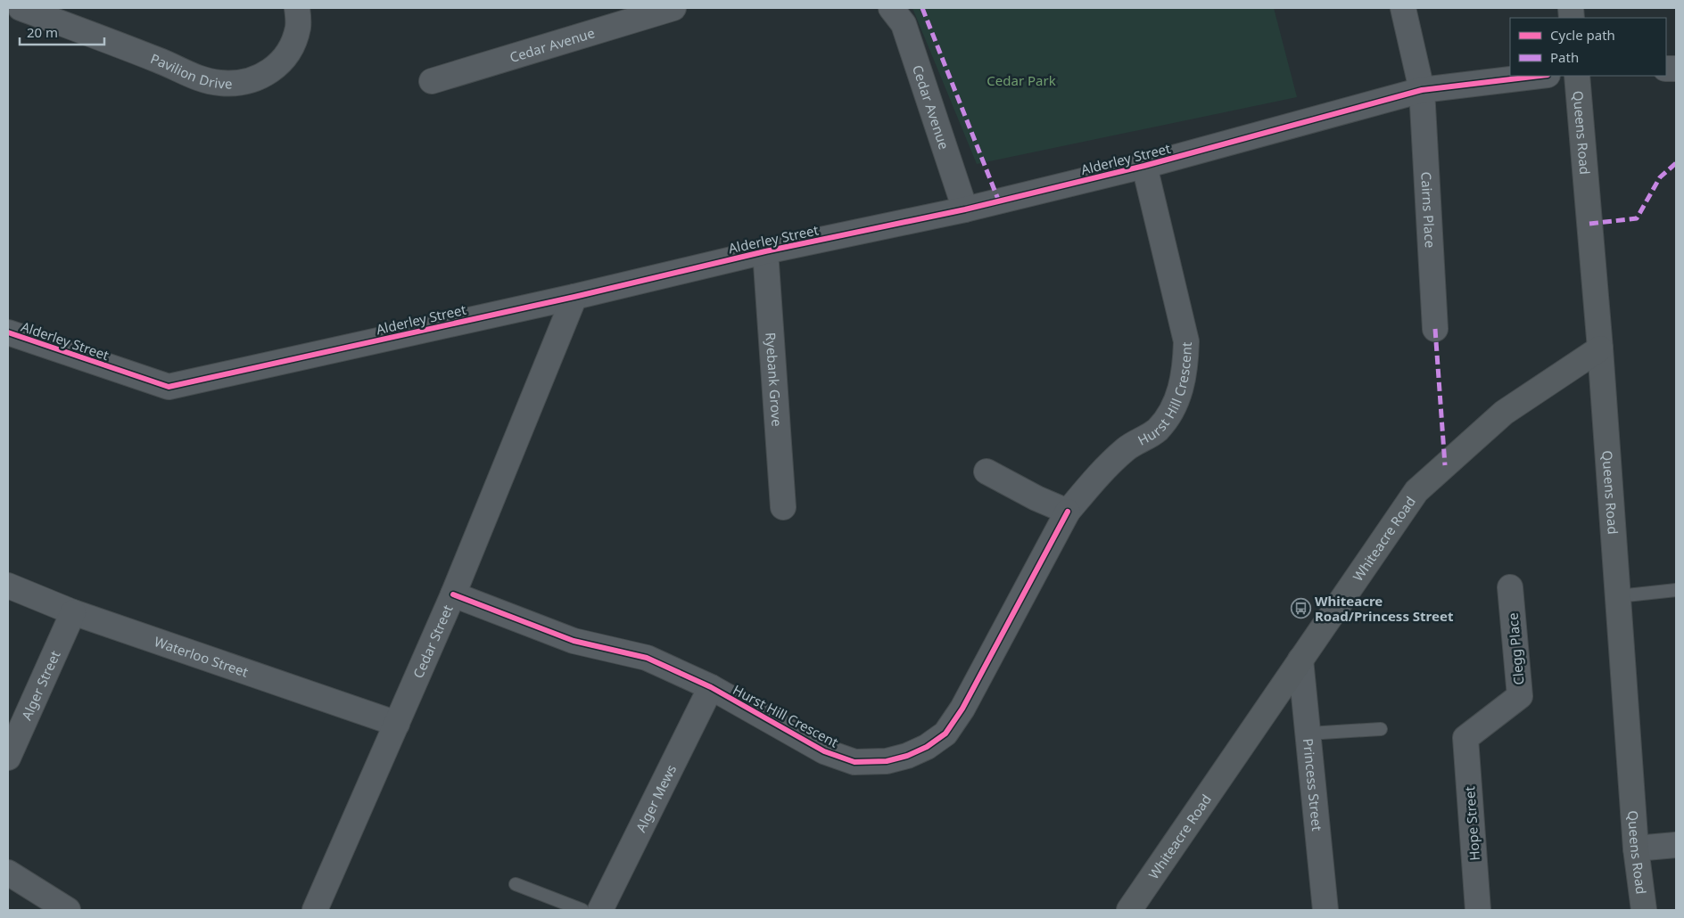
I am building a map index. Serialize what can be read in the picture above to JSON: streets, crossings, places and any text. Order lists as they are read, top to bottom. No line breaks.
{"streets":{"main road":["Queens Road","Whiteacre Road"],"street":["Cedar Avenue","Pavilion Drive","Alderley Street","Cairns Place","Ryebank Grove","Hurst Hill Crescent","Cedar Street","Clegg Place","Waterloo Street","Alger Street","Princess Street","Alger Mews","Hope Street"]},"crossings":[["Cedar Avenue","Alderley Street"],["Queens Road","Whiteacre Road"],["Alderley Street","Cairns Place"],["Alderley Street","Ryebank Grove"],["Alderley Street","Hurst Hill Crescent"],["Alderley Street","Cedar Street"],["Hurst Hill Crescent","Cedar Street"],["Hurst Hill Crescent","Alger Mews"],["Whiteacre Road","Princess Street"],["Cedar Street","Waterloo Street"],["Clegg Place","Hope Street"],["Waterloo Street","Alger Street"]],"parks":["Cedar Park"],"places":{"bus stop":["Whiteacre Road/Princess Street"]},"legend":["Cycle path","Path"],"scale_bar":"20 m"}
